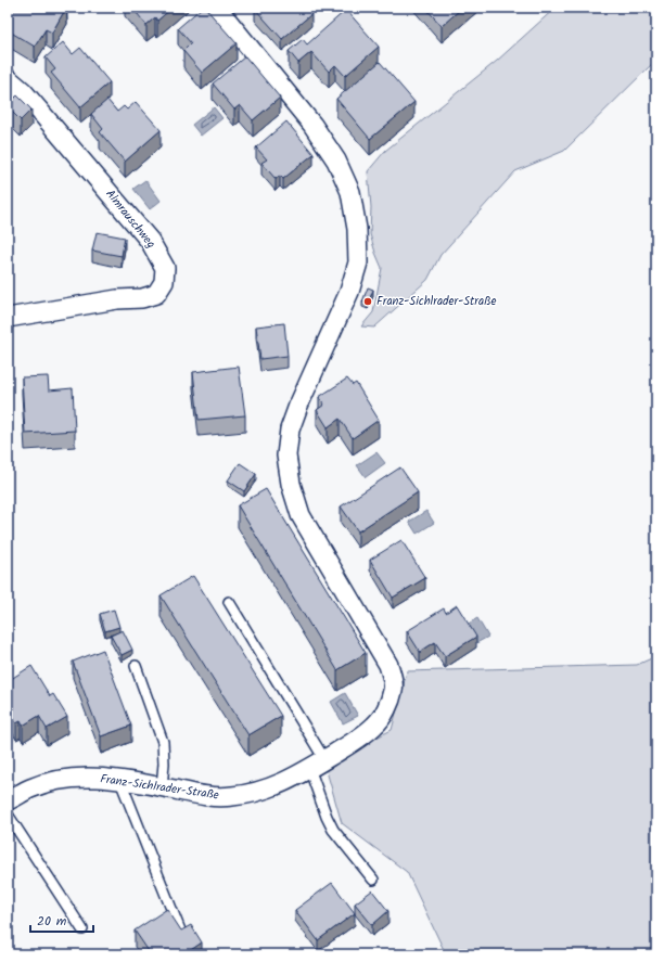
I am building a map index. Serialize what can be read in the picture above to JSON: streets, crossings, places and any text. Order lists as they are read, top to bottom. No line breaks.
{"streets":{"street":["Almrauschweg","Franz-Sichlrader-Straße"]},"places":["Franz-Sichlrader-Straße"],"scale_bar":"20 m"}
